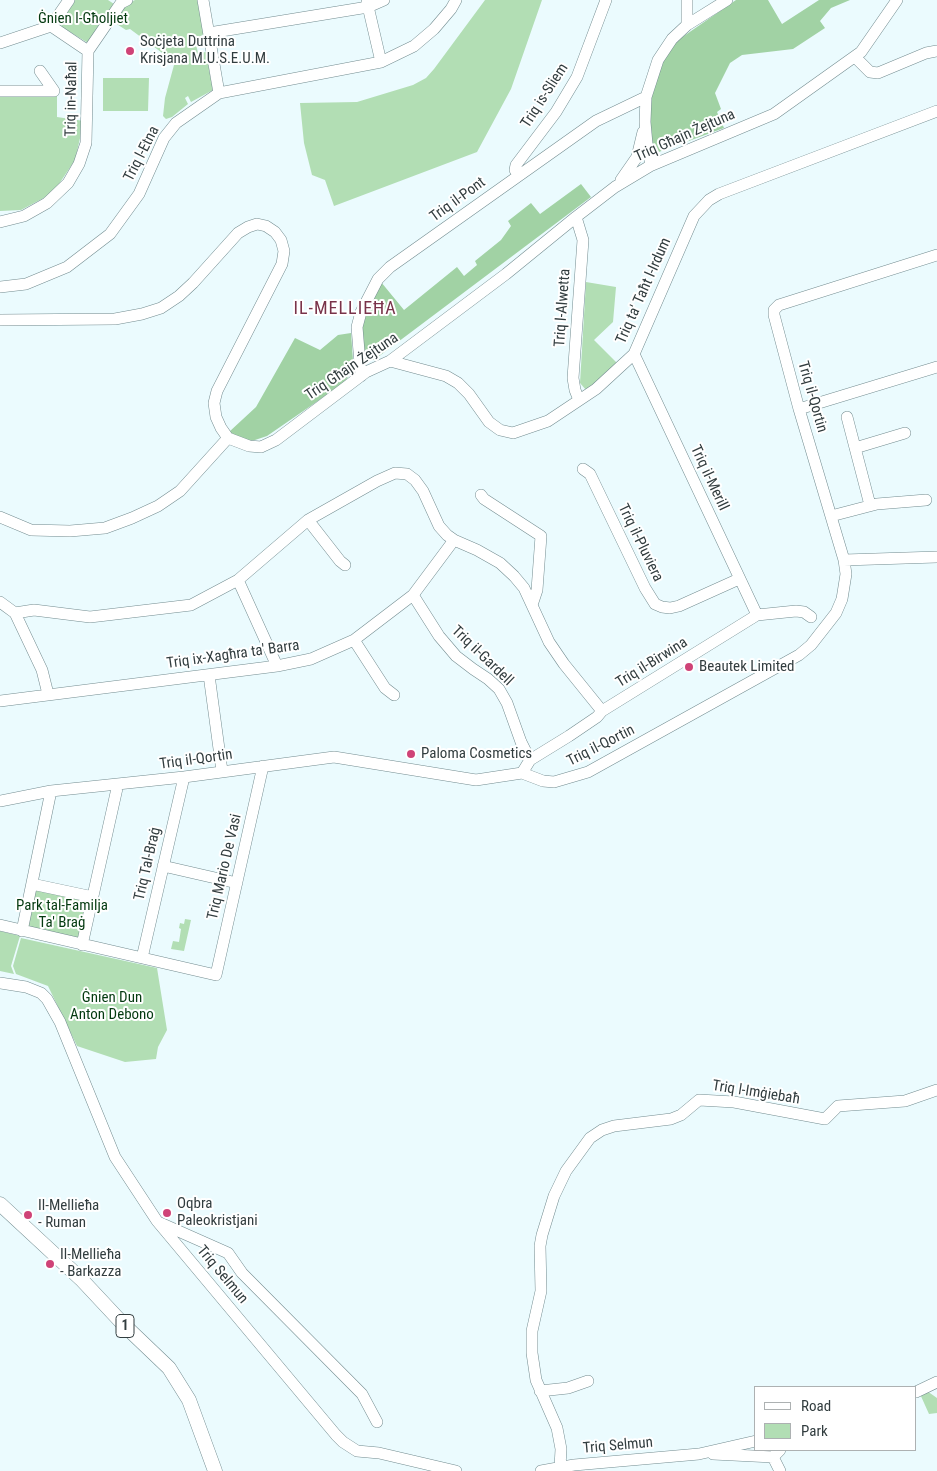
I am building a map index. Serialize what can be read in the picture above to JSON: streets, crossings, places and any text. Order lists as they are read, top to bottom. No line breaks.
{"streets":{"main road":["1"],"street":["Triq is-Sliem","Triq in-Naħal","Triq Għajn Żejtuna","Triq l-Etna","Triq il-Pont","Triq ta' Taħt l-Irdum","Triq l-Alwetta","Triq il-Qortin","Triq il-Merill","Triq il-Pluviera","Triq ix-Xagħra ta' Barra","Triq il-Gardell","Triq il-Birwina","Triq Tal-Braġ","Triq Mario De Vasi","Triq l-Imġiebaħ","Triq Selmun"]},"crossings":[["Triq is-Sliem","Triq il-Pont"],["Triq Għajn Żejtuna","Triq il-Pont"],["Triq Għajn Żejtuna","Triq ta' Taħt l-Irdum"],["Triq Għajn Żejtuna","Triq l-Alwetta"],["Triq ta' Taħt l-Irdum","Triq l-Alwetta"],["Triq ta' Taħt l-Irdum","Triq il-Merill"],["Triq il-Qortin","Triq il-Gardell"],["Triq il-Qortin","Triq il-Birwina"],["Triq il-Qortin","Triq Tal-Braġ"],["Triq il-Qortin","Triq Mario De Vasi"],["Triq il-Merill","Triq il-Pluviera"],["Triq il-Merill","Triq il-Birwina"],["Triq ix-Xagħra ta' Barra","Triq il-Gardell"],["Triq il-Gardell","Triq il-Birwina"],["Triq Tal-Braġ","Triq Mario De Vasi"],["Triq l-Imġiebaħ","Triq Selmun"]],"districts":["IL-MELLIEĦA"],"parks":["Ġnien l-Għoljiet","Park tal-Familja Ta' Braġ","Ġnien Dun Anton Debono"],"places":["Soċjeta Duttrina Krisjana M.U.S.E.U.M.","Beautek Limited","Paloma Cosmetics","Oqbra Paleokristjani","Il-Mellieħa - Ruman","Il-Mellieħa - Barkazza"],"legend":["Road","Park"]}
